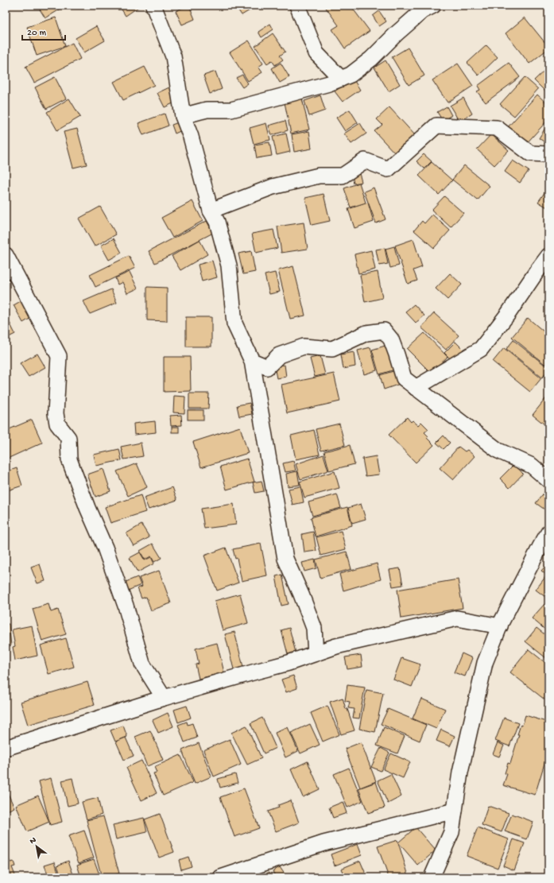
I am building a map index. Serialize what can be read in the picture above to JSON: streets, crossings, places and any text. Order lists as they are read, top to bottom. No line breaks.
{"scale_bar":"20 m","north":"top left"}
